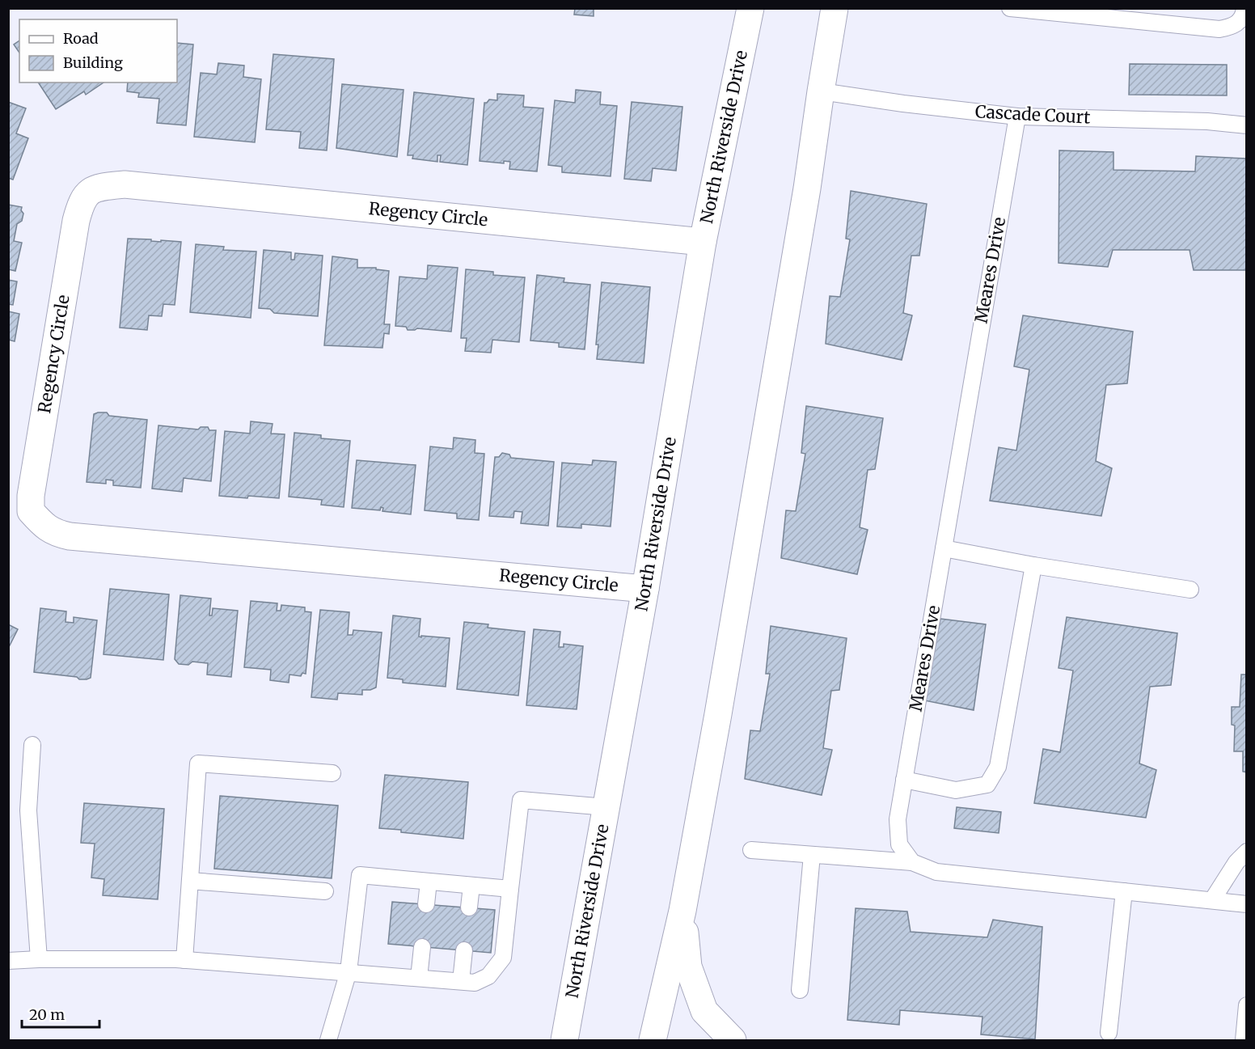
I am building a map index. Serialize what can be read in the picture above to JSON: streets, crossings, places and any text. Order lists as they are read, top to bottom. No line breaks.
{"streets":{"main road":["North Riverside Drive","Regency Circle"],"lane":["Cascade Court","Meares Drive"]},"crossings":[["Cascade Court","Meares Drive"],["North Riverside Drive","Regency Circle"]],"legend":["Road","Building"],"scale_bar":"20 m"}
